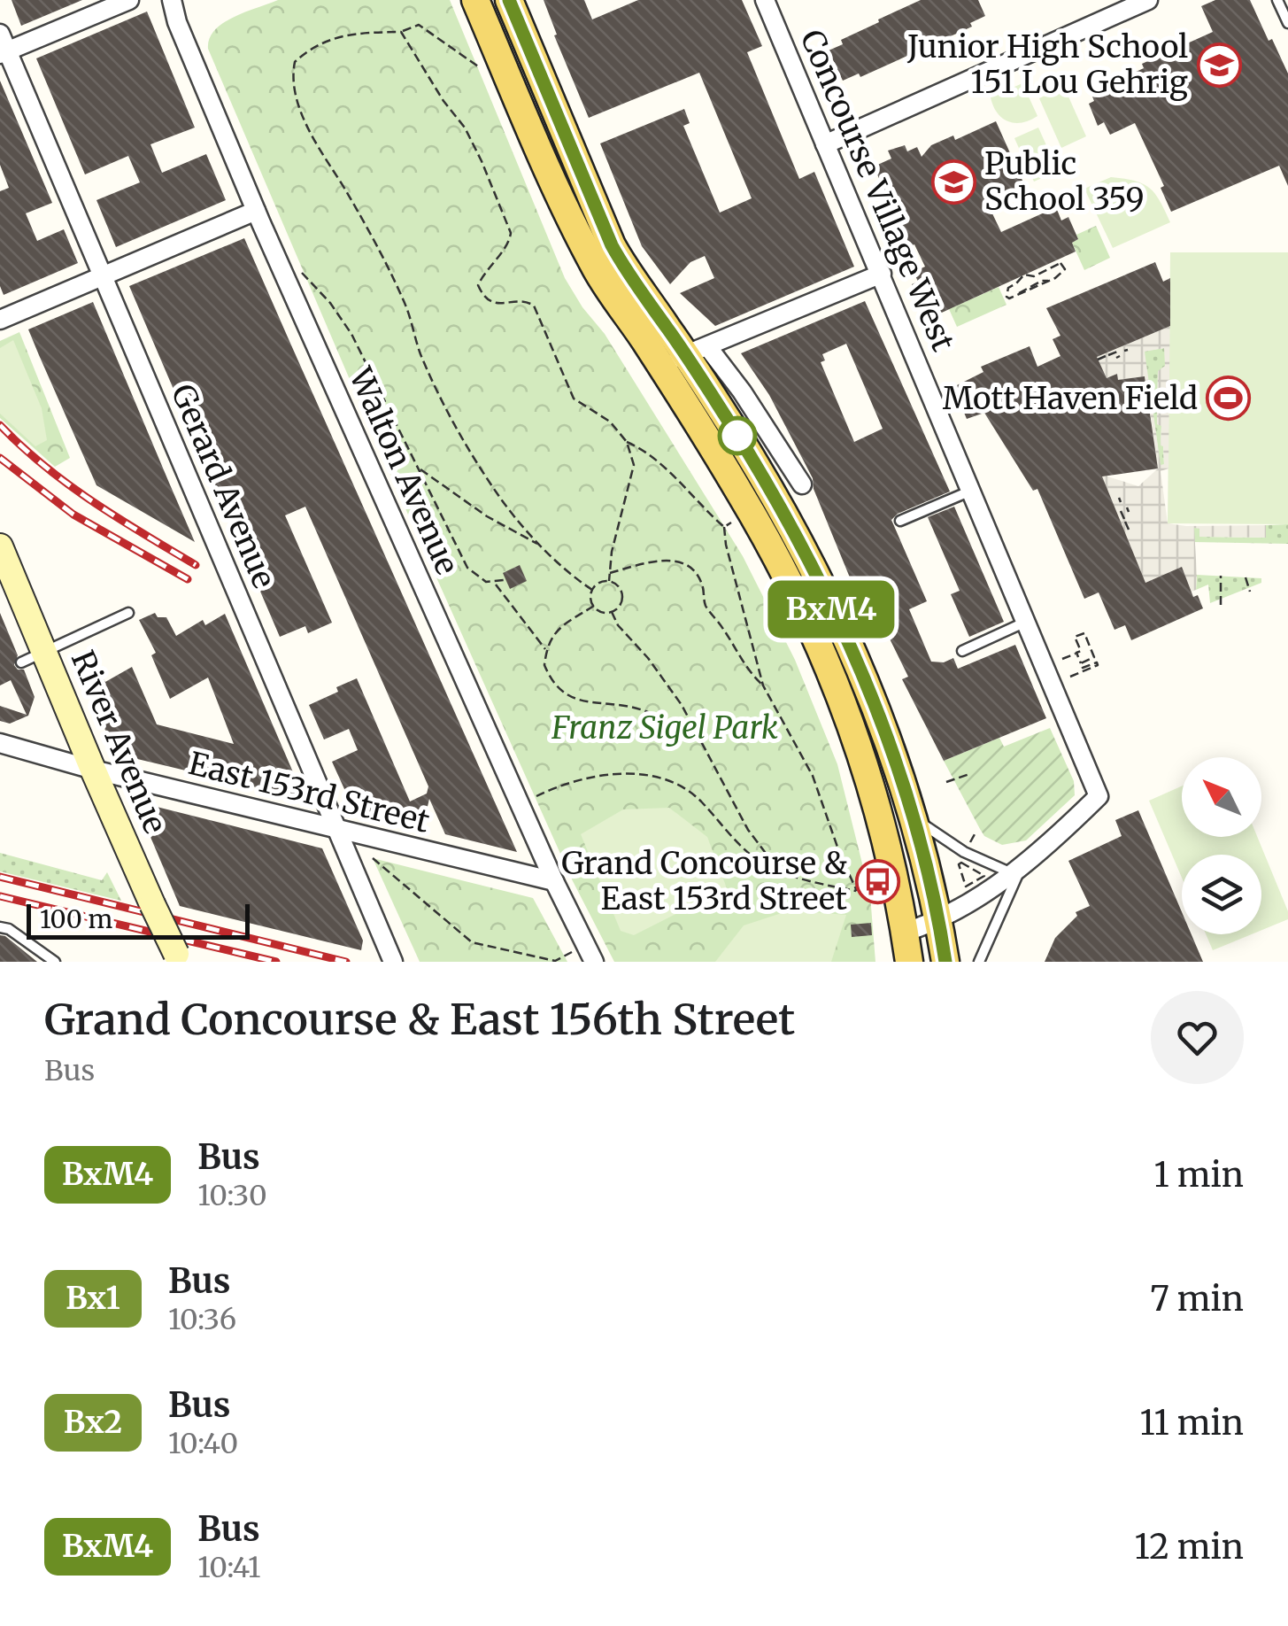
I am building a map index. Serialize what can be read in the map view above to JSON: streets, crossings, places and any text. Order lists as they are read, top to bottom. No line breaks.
{"streets":{"main road":["River Avenue"],"street":["Concourse Village West","Walton Avenue","Gerard Avenue","East 153rd Street"]},"crossings":[["Walton Avenue","East 153rd Street"],["Gerard Avenue","East 153rd Street"],["River Avenue","East 153rd Street"]],"parks":["Franz Sigel Park"],"places":{"school or university":["Junior High School 151 Lou Gehrig","Public School 359"],"sports":["Mott Haven Field"],"bus stop":["Grand Concourse & East 153rd Street"]},"lines":["bus line BxM4"],"scale_bar":"100 m","north":"top left","page":{"on_map":"BxM4","scale":"100 m","heading":["Grand Concourse & East 156th Street","Bus"],"list":[{"mark":"BxM4","name":"Bus","note":"10:30","value":"1 min"},{"mark":"Bx1","name":"Bus","note":"10:36","value":"7 min"},{"mark":"Bx2","name":"Bus","note":"10:40","value":"11 min"},{"mark":"BxM4","name":"Bus","note":"10:41","value":"12 min"}]}}
